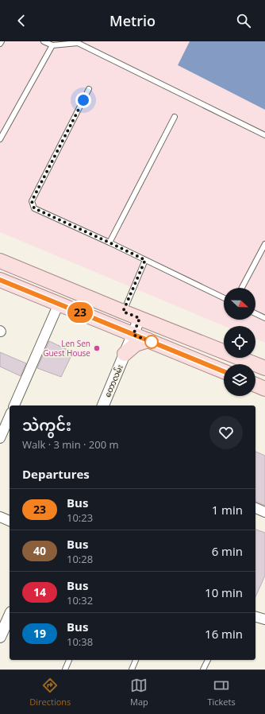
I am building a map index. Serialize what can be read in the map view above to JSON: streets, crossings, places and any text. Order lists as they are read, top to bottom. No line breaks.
{"streets":{"street":["တောလမ်း"]},"places":["Len Sen Guest House"],"lines":["bus line 23"],"north":"right","page":{"header":"Metrio","on_map":"23","heading":[["သဲကွင်း","Walk · 3 min · 200 m"],"Departures"],"list":[{"mark":"23","name":"Bus","note":"10:23","value":"1 min"},{"mark":"40","name":"Bus","note":"10:28","value":"6 min"},{"mark":"14","name":"Bus","note":"10:32","value":"10 min"},{"mark":"19","name":"Bus","note":"10:38","value":"16 min"}],"tabs":["Directions","Map","Tickets"]}}
